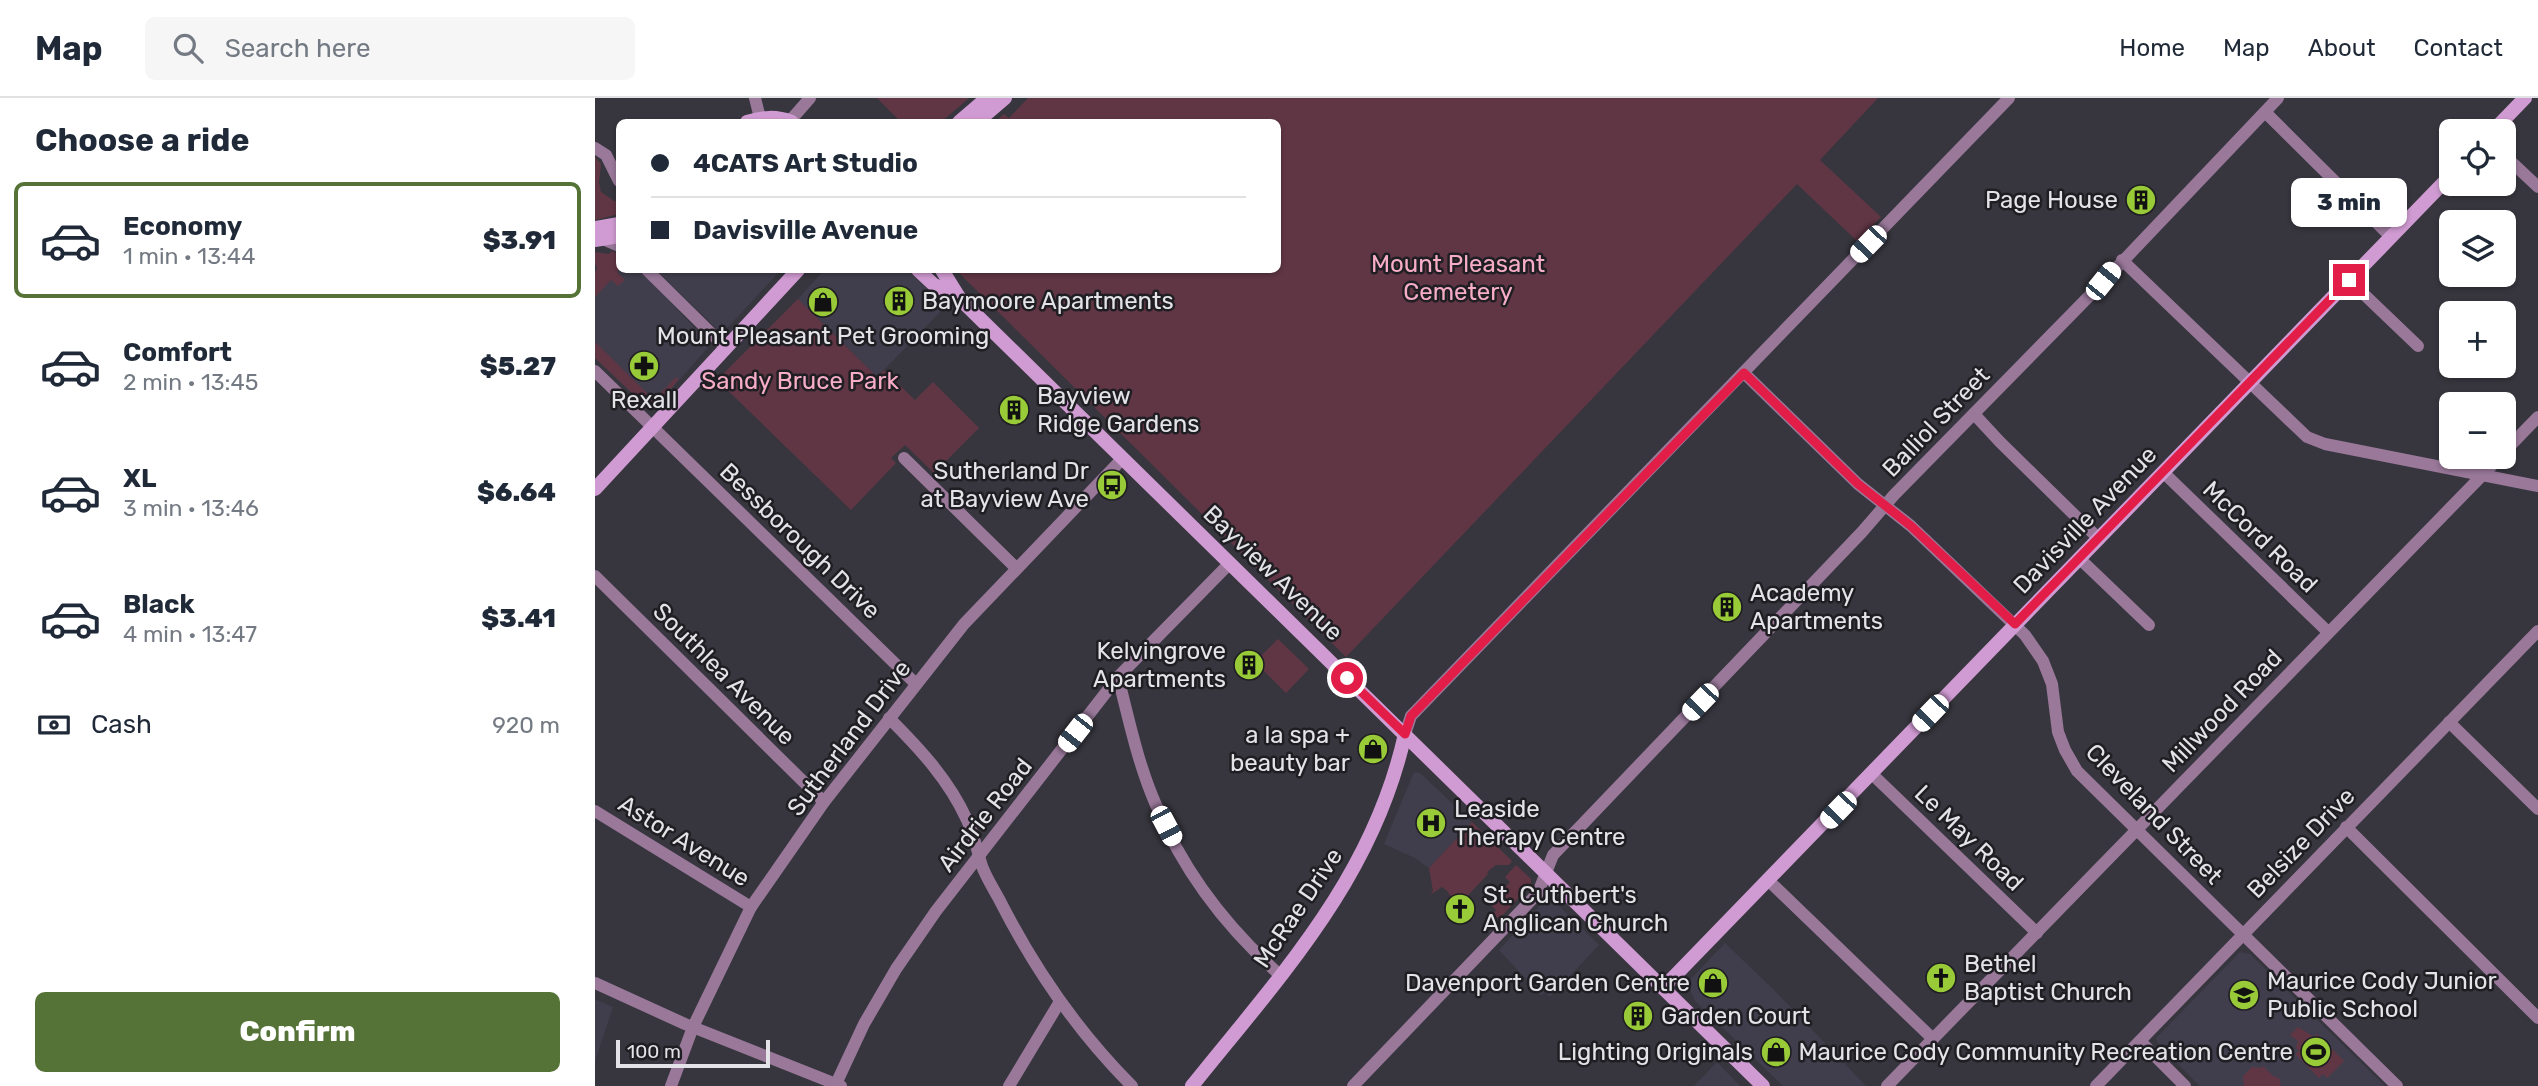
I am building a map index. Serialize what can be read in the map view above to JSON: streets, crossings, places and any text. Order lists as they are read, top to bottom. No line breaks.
{"streets":{"street":["Balliol Street","Davisville Avenue","McCord Road","Bessborough Drive","Bayview Avenue","Southlea Avenue","Millwood Road","Sutherland Drive","Cleveland Street","Airdrie Road","Le May Road","Astor Avenue","Belsize Drive","McRae Drive"]},"crossings":[["Balliol Street","Bayview Avenue"],["Balliol Street","Cleveland Street"],["Davisville Avenue","McCord Road"],["Davisville Avenue","Bayview Avenue"],["Davisville Avenue","Cleveland Street"],["Davisville Avenue","Le May Road"],["McCord Road","Millwood Road"],["Bessborough Drive","Sutherland Drive"],["Bayview Avenue","Sutherland Drive"],["Bayview Avenue","Airdrie Road"],["Bayview Avenue","McRae Drive"],["Southlea Avenue","Sutherland Drive"],["Millwood Road","Cleveland Street"],["Millwood Road","Le May Road"],["Sutherland Drive","Astor Avenue"],["Cleveland Street","Belsize Drive"]],"parks":["Mount Pleasant Cemetery","Sandy Bruce Park"],"places":{"building":["Page House","Baymoore Apartments","Bayview Ridge Gardens","Academy Apartments","Kelvingrove Apartments","Garden Court"],"shop":["Mount Pleasant Pet Grooming","a la spa + beauty bar","Davenport Garden Centre","Lighting Originals"],"pharmacy":["Rexall"],"bus stop":["Sutherland Dr at Bayview Ave"],"hospital":["Leaside Therapy Centre"],"church":["St. Cuthbert's Anglican Church","Bethel Baptist Church"],"school or university":["Maurice Cody Junior Public School"],"sports":["Maurice Cody Community Recreation Centre"]},"scale_bar":"100 m","page":{"header":"Map","search":"Search here","nav":["Home","Map","About","Contact"],"heading":"Choose a ride","map_buttons":["+","−"],"banner":["4CATS Art Studio","Davisville Avenue"],"bubble":"3 min","list":[{"name":"Economy","note":"1 min · 13:44","value":"$3.91"},{"name":"Comfort","note":"2 min · 13:45","value":"$5.27"},{"name":"XL","note":"3 min · 13:46","value":"$6.64"},{"name":"Black","note":"4 min · 13:47","value":"$3.41"}],"pay":["Cash","920 m"],"buttons":"Confirm","scale":"100 m"}}
